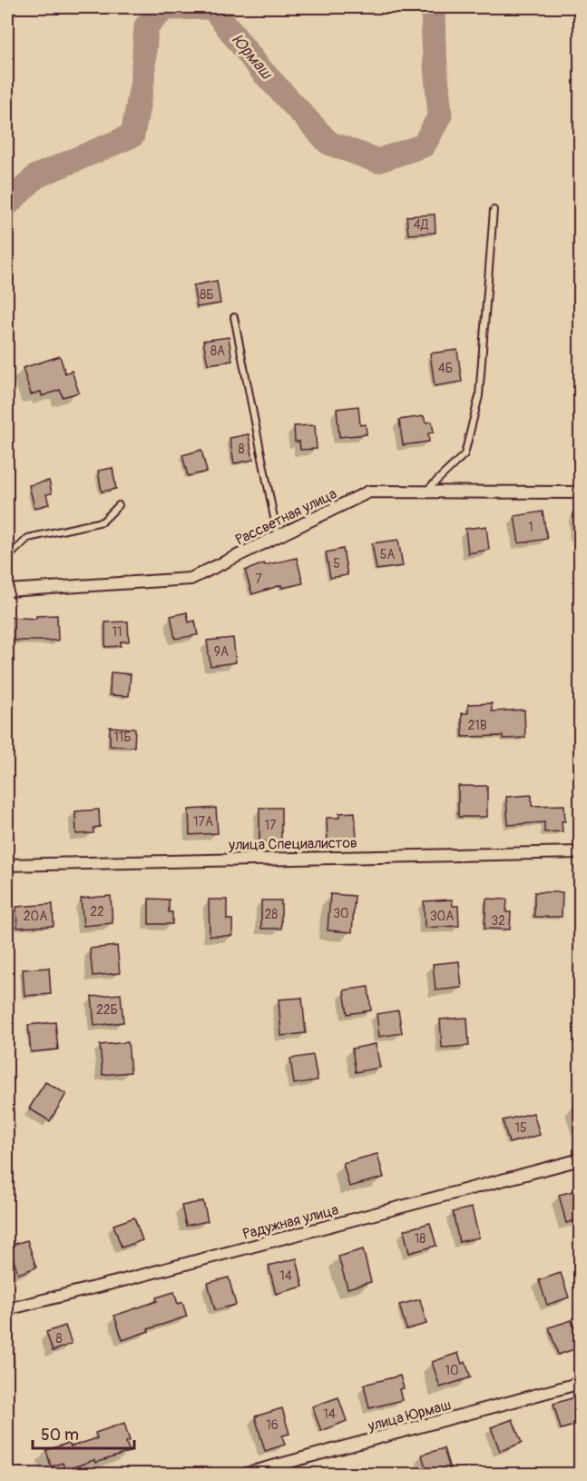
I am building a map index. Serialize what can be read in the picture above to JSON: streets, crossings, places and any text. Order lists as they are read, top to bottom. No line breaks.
{"streets":{"street":["Рассветная улица","улица Специалистов","Радужная улица","улица Юрмаш"]},"water":["Юрмаш"],"house_numbers":["4Д","8Б","8А","4Б","8","1","5А","5","7","11","9А","21В","11Б","17А","17","22","30","28","20А","30А","32","22Б","15","18","14","8","10","14","16"],"scale_bar":"50 m"}
